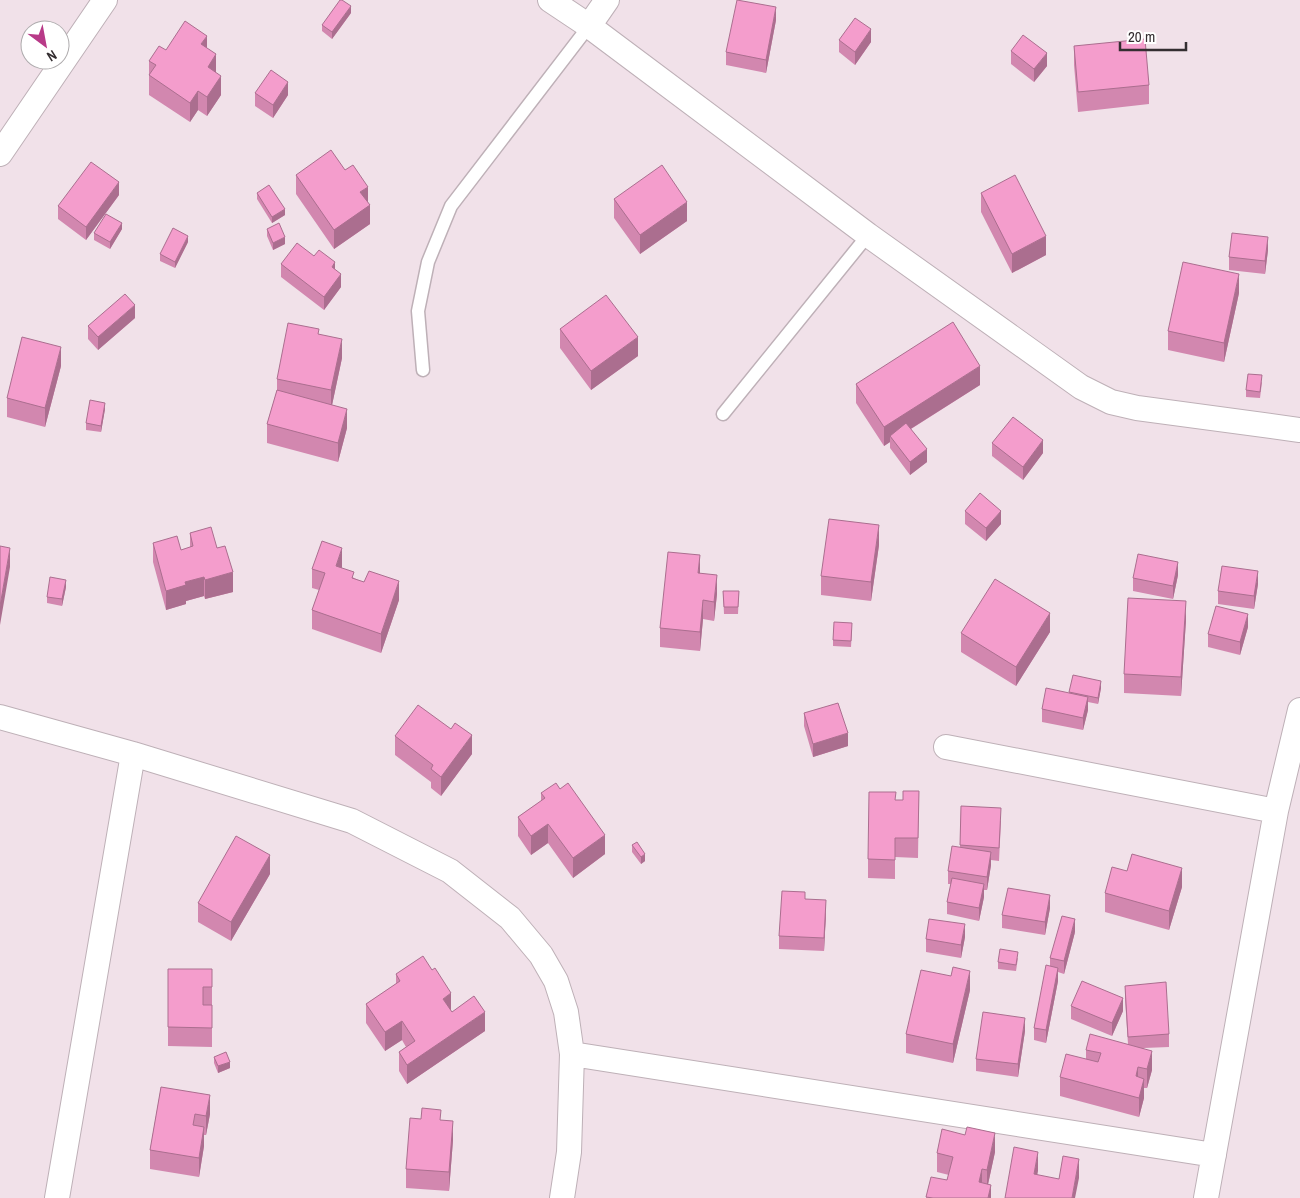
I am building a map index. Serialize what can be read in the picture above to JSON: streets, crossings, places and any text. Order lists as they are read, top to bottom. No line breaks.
{"scale_bar":"20 m","north":"bottom right"}
